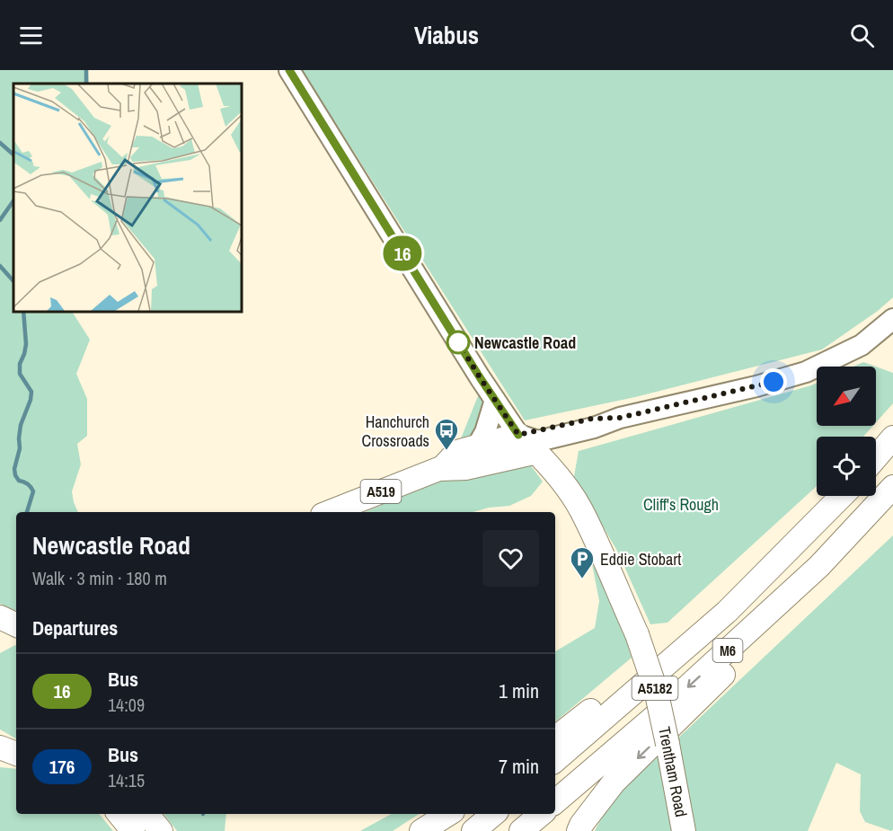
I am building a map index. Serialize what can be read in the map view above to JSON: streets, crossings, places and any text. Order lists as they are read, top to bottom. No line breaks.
{"streets":{"highway":["A519","M6","A5182","Trentham Road"]},"crossings":[["A519","A5182"],["A519","Trentham Road"],["A5182","Trentham Road"]],"parks":["Cliff's Rough"],"places":{"other":["Newcastle Road"],"bus stop":["Hanchurch Crossroads"],"parking":["Eddie Stobart"]},"lines":["bus line 16"],"north":"bottom left","page":{"header":"Viabus","on_map":"16","heading":[["Newcastle Road","Walk · 3 min · 180 m"],"Departures"],"list":[{"mark":"16","name":"Bus","note":"14:09","value":"1 min"},{"mark":"176","name":"Bus","note":"14:15","value":"7 min"}]}}
